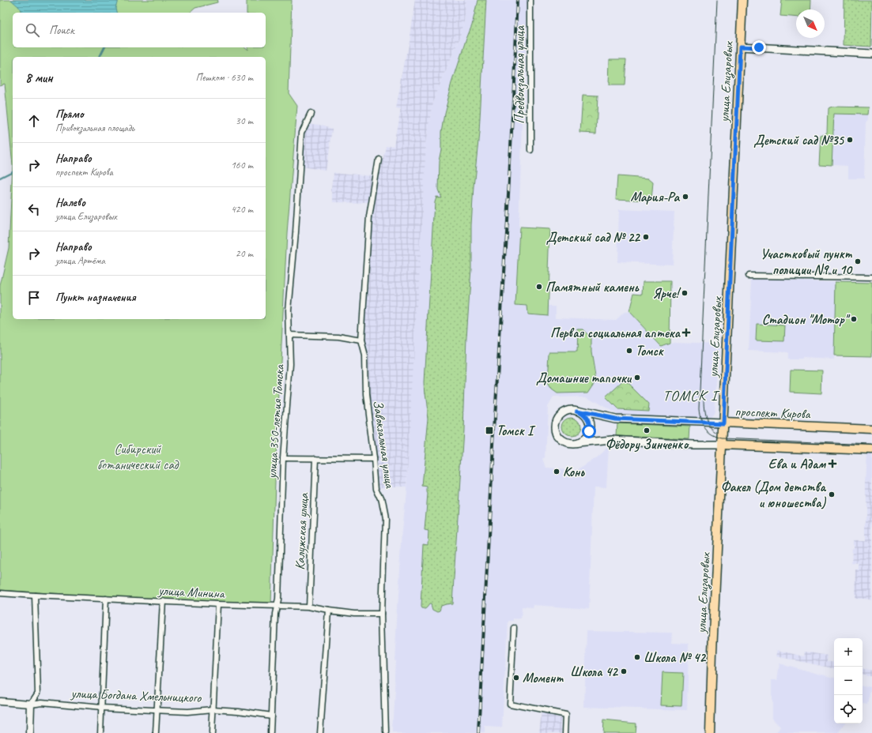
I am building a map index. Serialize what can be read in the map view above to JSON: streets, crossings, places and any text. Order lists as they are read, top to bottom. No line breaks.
{"streets":{"main road":["улица Елизаровых","проспект Кирова"],"street":["Предвокзальная улица","улица 350-летия Томска","Завокзальная улица","Калужская улица","улица Минина","улица Богдана Хмельницкого"]},"crossings":[["улица Елизаровых","проспект Кирова"],["улица 350-летия Томска","улица Минина"],["улица 350-летия Томска","улица Богдана Хмельницкого"],["Завокзальная улица","улица Минина"],["Калужская улица","улица Минина"]],"districts":["ТОМСК I"],"parks":["Сибирский ботанический сад"],"places":{"other":["Детский сад №35","Мария-Ра","Детский сад № 22","Участковый пункт полиции N9 и 10","Памятный камень","Ярче!","Стадион \"Мотор\"","Томск","Домашние тапочки","Фёдору Зинченко","Конь","Факел (Дом детства и юношества)","Школа № 42","Школа 42","Момент"],"health":["Первая социальная аптека","Ева и Адам"],"transit":["Томск I"]},"north":"bottom right","page":{"search":"Поиск","heading":["8 мин","Пешком · 630 m"],"list":[["Прямо","Привокзальная площадь","30 m"],["Направо","проспект Кирова","160 m"],["Налево","улица Елизаровых","420 m"],["Направо","улица Артёма","20 m"],"Пункт назначения"],"map_buttons":["+","−"]}}
